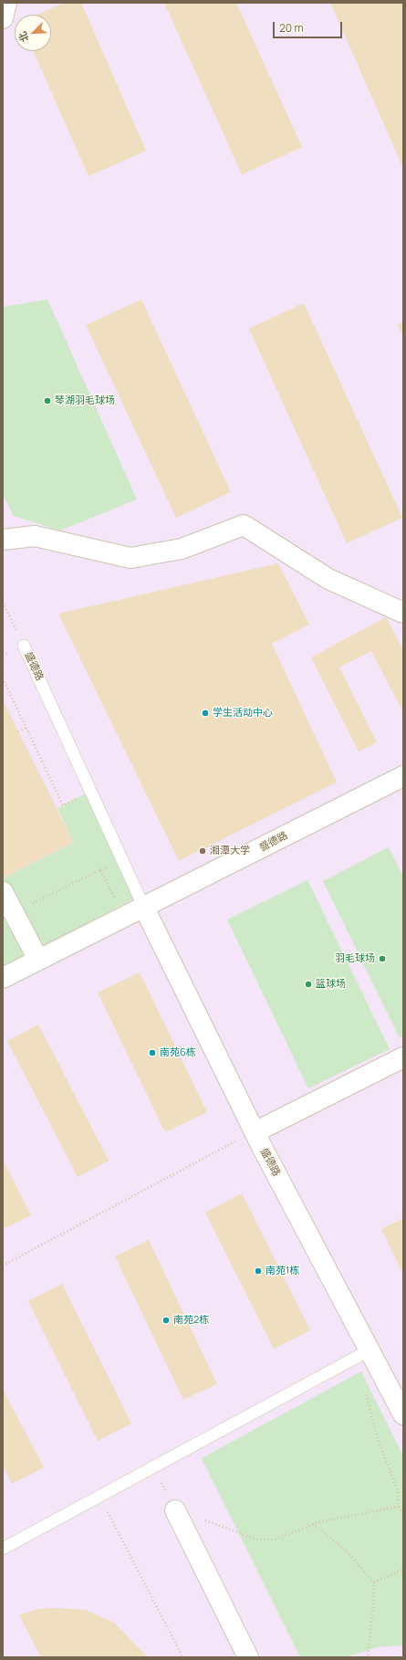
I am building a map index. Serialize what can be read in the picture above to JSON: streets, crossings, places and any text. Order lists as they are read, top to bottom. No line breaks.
{"streets":{"street":["盛德路"]},"places":["琴湖羽毛球场","学生活动中心","湘潭大学","羽毛球场","篮球场","南苑6栋","南苑1栋","南苑2栋"],"scale_bar":"20 m","north":"bottom left"}
